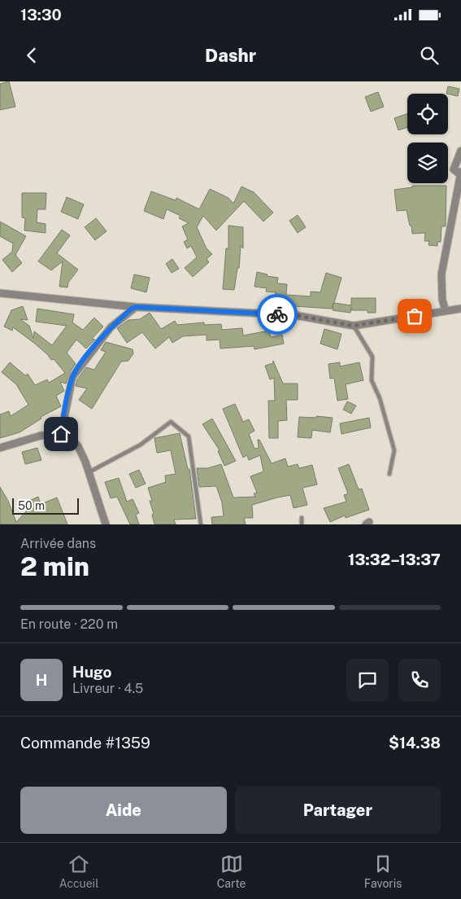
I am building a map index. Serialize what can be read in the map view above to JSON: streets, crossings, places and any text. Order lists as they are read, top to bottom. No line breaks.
{"scale_bar":"50 m","page":{"status":"13:30","header":"Dashr","scale":"50 m","heading":["2 min","Arrivée dans","13:32–13:37"],"panel":["Hugo","Livreur · 4.5","Commande #1359","$14.38"],"bar":"En route · 220 m","round":"H","buttons":["Aide","Partager"],"tabs":["Accueil","Carte","Favoris"]}}
